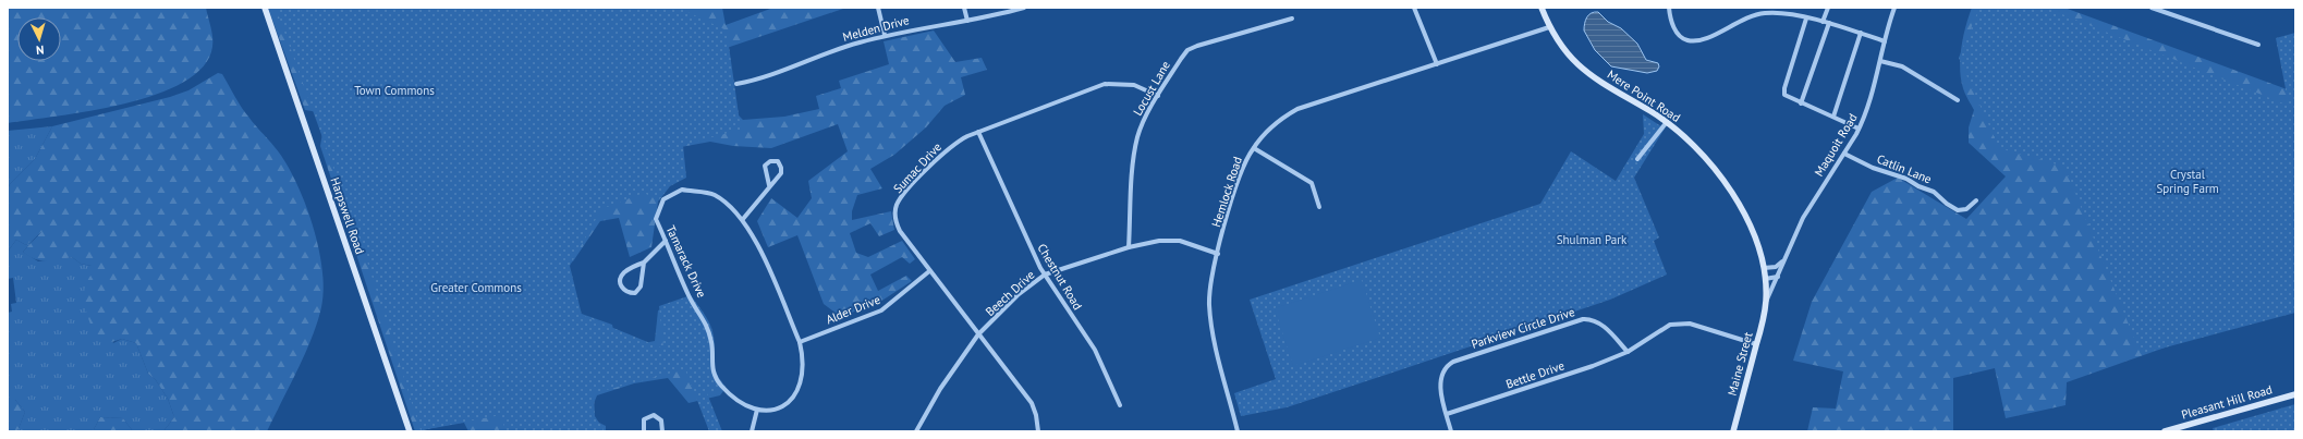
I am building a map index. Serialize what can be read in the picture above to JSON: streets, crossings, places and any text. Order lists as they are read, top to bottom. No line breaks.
{"streets":{"street":["Melden Drive","Locust Lane","Mere Point Road","Maquoit Road","Sumac Drive","Catlin Lane","Hemlock Road","Harpswell Road","Tamarack Drive","Chestnut Road","Beech Drive","Alder Drive","Parkview Circle Drive","Maine Street","Bettle Drive","Pleasant Hill Road"]},"crossings":[["Locust Lane","Sumac Drive"],["Locust Lane","Beech Drive"],["Mere Point Road","Maquoit Road"],["Mere Point Road","Hemlock Road"],["Mere Point Road","Maine Street"],["Maquoit Road","Catlin Lane"],["Maquoit Road","Maine Street"],["Sumac Drive","Chestnut Road"],["Sumac Drive","Beech Drive"],["Sumac Drive","Alder Drive"],["Hemlock Road","Beech Drive"],["Tamarack Drive","Alder Drive"],["Chestnut Road","Beech Drive"],["Parkview Circle Drive","Bettle Drive"]],"parks":["Town Commons","Crystal Spring Farm","Shulman Park","Greater Commons"],"north":"bottom"}
